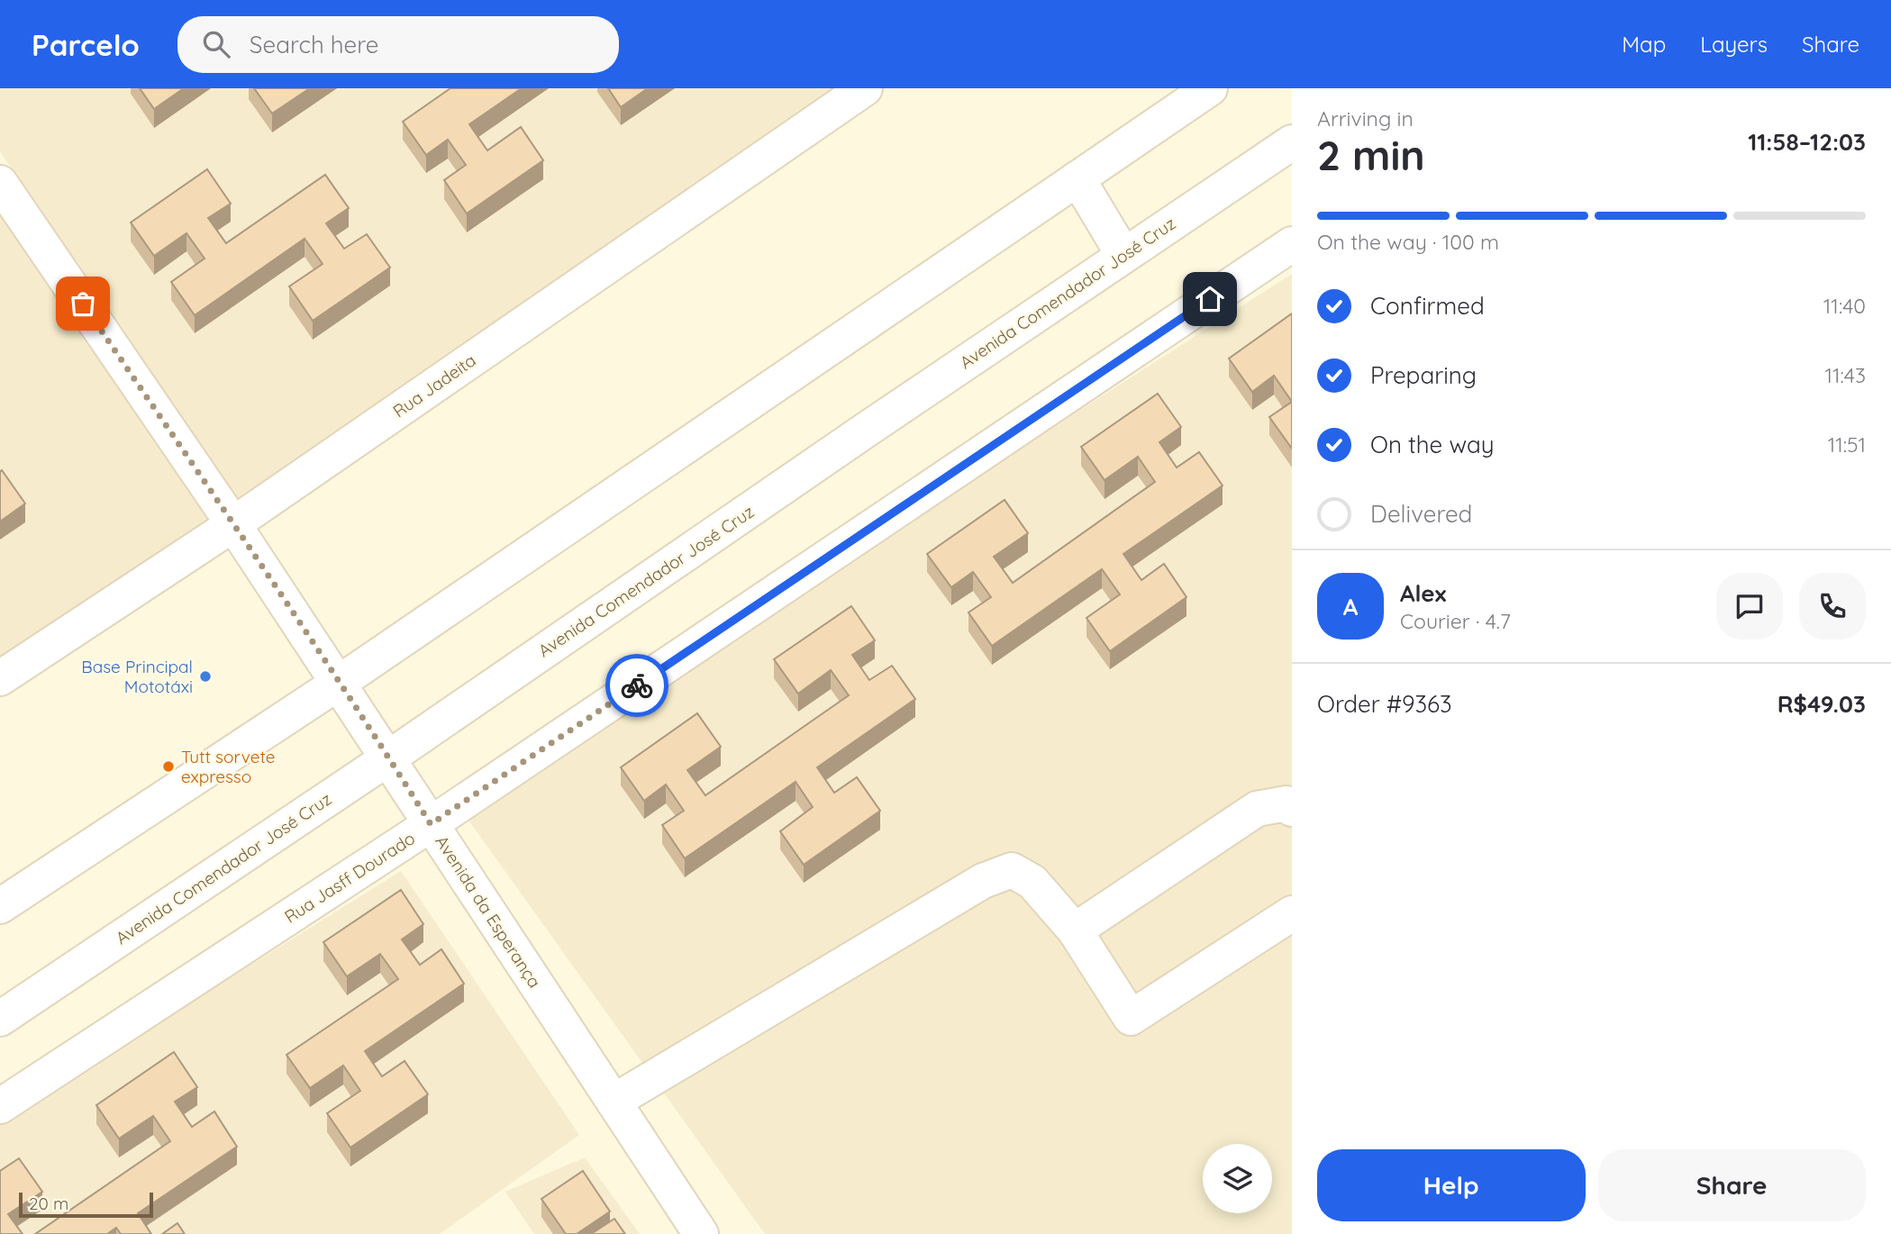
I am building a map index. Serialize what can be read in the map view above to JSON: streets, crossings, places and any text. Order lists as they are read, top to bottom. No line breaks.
{"streets":{"street":["Avenida Comendador José Cruz","Rua Jadeita","Rua Jasff Dourado","Avenida da Esperança"]},"crossings":[["Avenida Comendador José Cruz","Avenida da Esperança"],["Rua Jadeita","Avenida da Esperança"],["Rua Jasff Dourado","Avenida da Esperança"]],"places":["Base Principal Mototáxi","Tutt sorvete expresso"],"scale_bar":"20 m","page":{"header":"Parcelo","search":"Search here","nav":["Map","Layers","Share"],"heading":["2 min","Arriving in","11:58–12:03"],"panel":["Alex","Courier · 4.7","Order #9363","R$49.03"],"bar":"On the way · 100 m","list":[["Confirmed","11:40"],["Preparing","11:43"],["On the way","11:51"],"Delivered"],"round":"A","buttons":["Help","Share"],"scale":"20 m"}}
